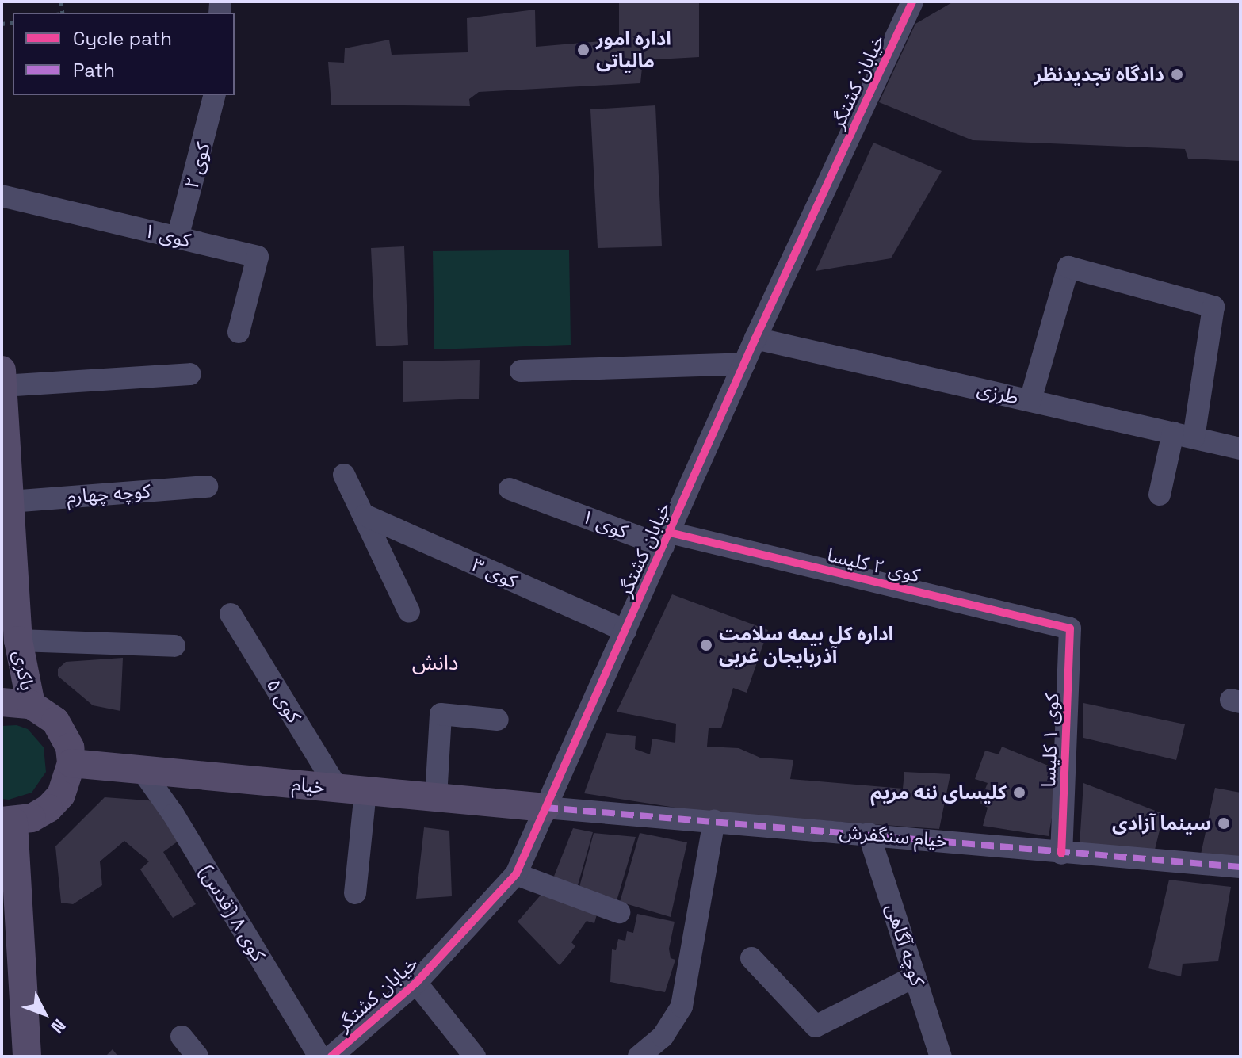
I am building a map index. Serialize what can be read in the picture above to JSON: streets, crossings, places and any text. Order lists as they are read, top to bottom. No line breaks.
{"streets":{"main road":["باکری","خیام"],"street":["خیابان کشتگر","کوی ۲","کوی ۱","طرزی","کوچه چهارم","کوی ۲ کلیسا","کوی ۳","کوی ۵","کوی ۱ کلیسا","خیام سنگفرش","کوی ۸ (قدس)","کوچه آگاهی"]},"crossings":[["خیابان کشتگر","کوی ۱"],["خیابان کشتگر","طرزی"],["خیابان کشتگر","کوی ۲ کلیسا"],["خیابان کشتگر","کوی ۳"],["خیابان کشتگر","خیام"],["خیابان کشتگر","خیام سنگفرش"],["کوی ۲","کوی ۱"],["کوی ۱","کوی ۲ کلیسا"],["کوچه چهارم","باکری"],["کوی ۲ کلیسا","کوی ۱ کلیسا"],["کوی ۵","خیام"],["کوی ۱ کلیسا","خیام سنگفرش"],["خیام","خیام سنگفرش"],["خیام","کوی ۸ (قدس)"],["خیام سنگفرش","کوچه آگاهی"]],"districts":["دانش"],"places":["اداره امور مالیاتی","دادگاه تجدیدنظر","اداره کل بیمه سلامت آذربایجان غربی","کلیسای ننه مریم","سینما آزادی"],"legend":["Cycle path","Path"],"north":"bottom right"}
